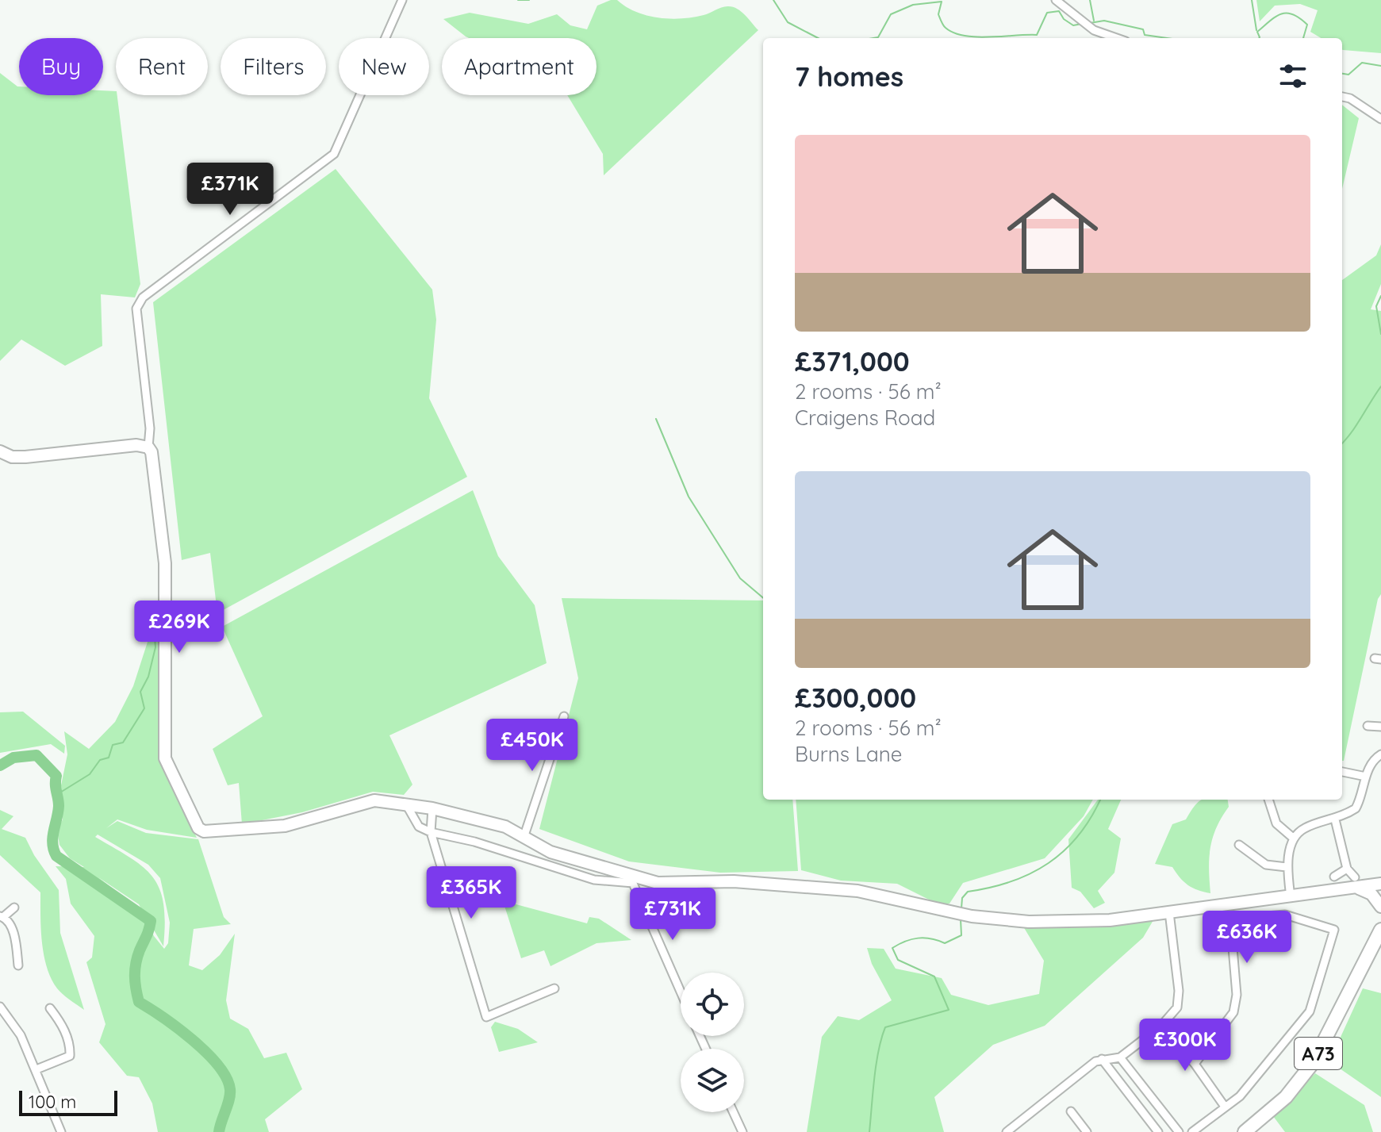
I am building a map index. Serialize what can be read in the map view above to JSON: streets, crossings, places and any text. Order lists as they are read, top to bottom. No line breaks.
{"streets":{"main road":["A73"]},"scale_bar":"100 m","page":{"chip":["Buy","Rent","Filters","New","Apartment"],"heading":"7 homes","list":[{"name":"£371,000","note":"2 rooms · 56 m² · Craigens Road"},{"name":"£300,000","note":"2 rooms · 56 m² · Burns Lane"}],"price":["£371K","£269K","£450K","£365K","£731K","£636K","£300K"],"scale":"100 m"}}
